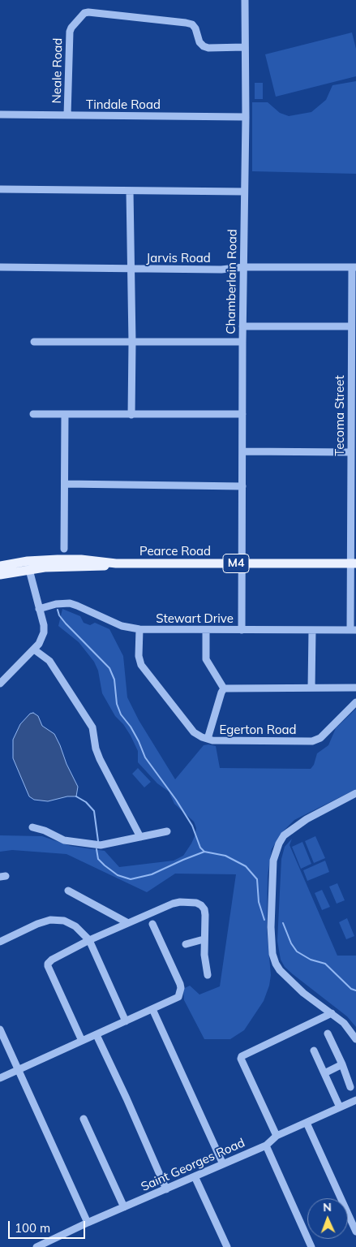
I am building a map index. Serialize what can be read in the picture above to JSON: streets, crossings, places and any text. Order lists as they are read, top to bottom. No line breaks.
{"streets":{"main road":["Pearce Road","M4"],"street":["Neale Road","Tindale Road","Jarvis Road","Chamberlain Road","Tecoma Street","Stewart Drive","Egerton Road","Saint Georges Road"]},"crossings":[["Neale Road","Tindale Road"],["Neale Road","Chamberlain Road"],["Tindale Road","Chamberlain Road"],["Jarvis Road","Chamberlain Road"],["Jarvis Road","Tecoma Street"],["Chamberlain Road","Pearce Road"],["Chamberlain Road","Stewart Drive"],["Tecoma Street","Pearce Road"],["Tecoma Street","Stewart Drive"],["Stewart Drive","Egerton Road"]],"scale_bar":"100 m","north":"top"}
